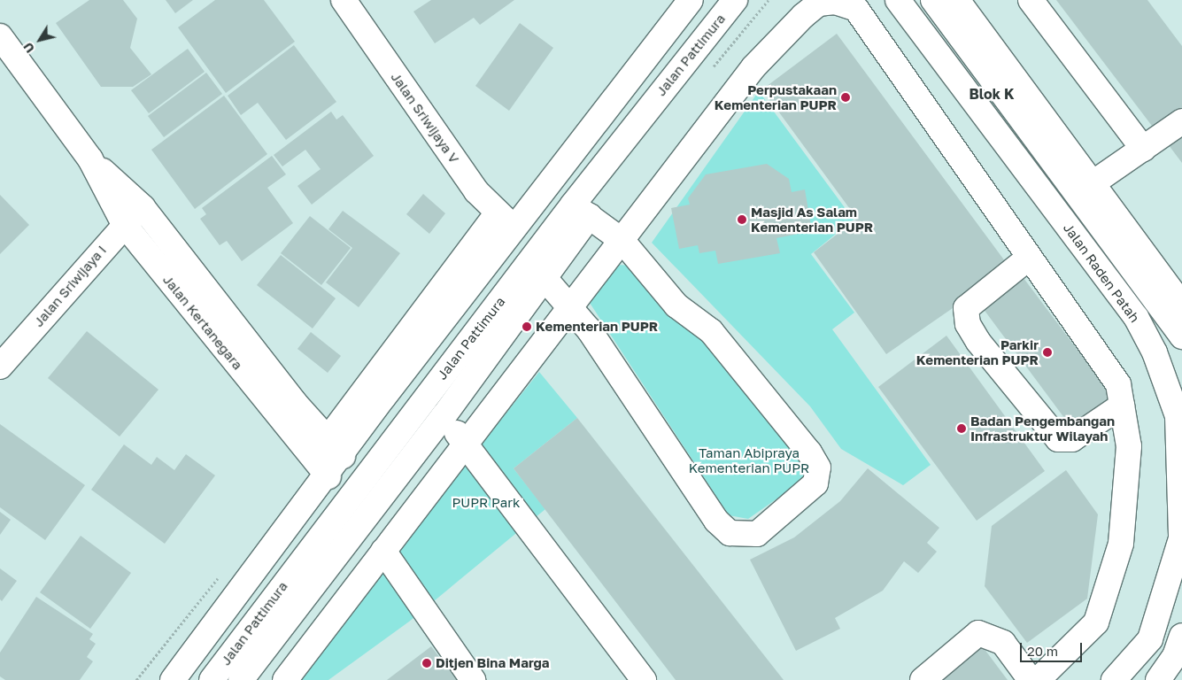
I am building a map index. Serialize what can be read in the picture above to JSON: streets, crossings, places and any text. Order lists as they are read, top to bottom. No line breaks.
{"streets":{"street":["Jalan Pattimura","Jalan Sriwijaya V","Jalan Raden Patah","Jalan Sriwijaya I","Jalan Kertanegara"]},"crossings":[["Jalan Sriwijaya I","Jalan Kertanegara"]],"districts":["Blok K"],"parks":["Taman Abipraya Kementerian PUPR","PUPR Park"],"places":["Perpustakaan Kementerian PUPR","Masjid As Salam Kementerian PUPR","Kementerian PUPR","Parkir Kementerian PUPR","Badan Pengembangan Infrastruktur Wilayah","Ditjen Bina Marga"],"scale_bar":"20 m","north":"bottom left"}
